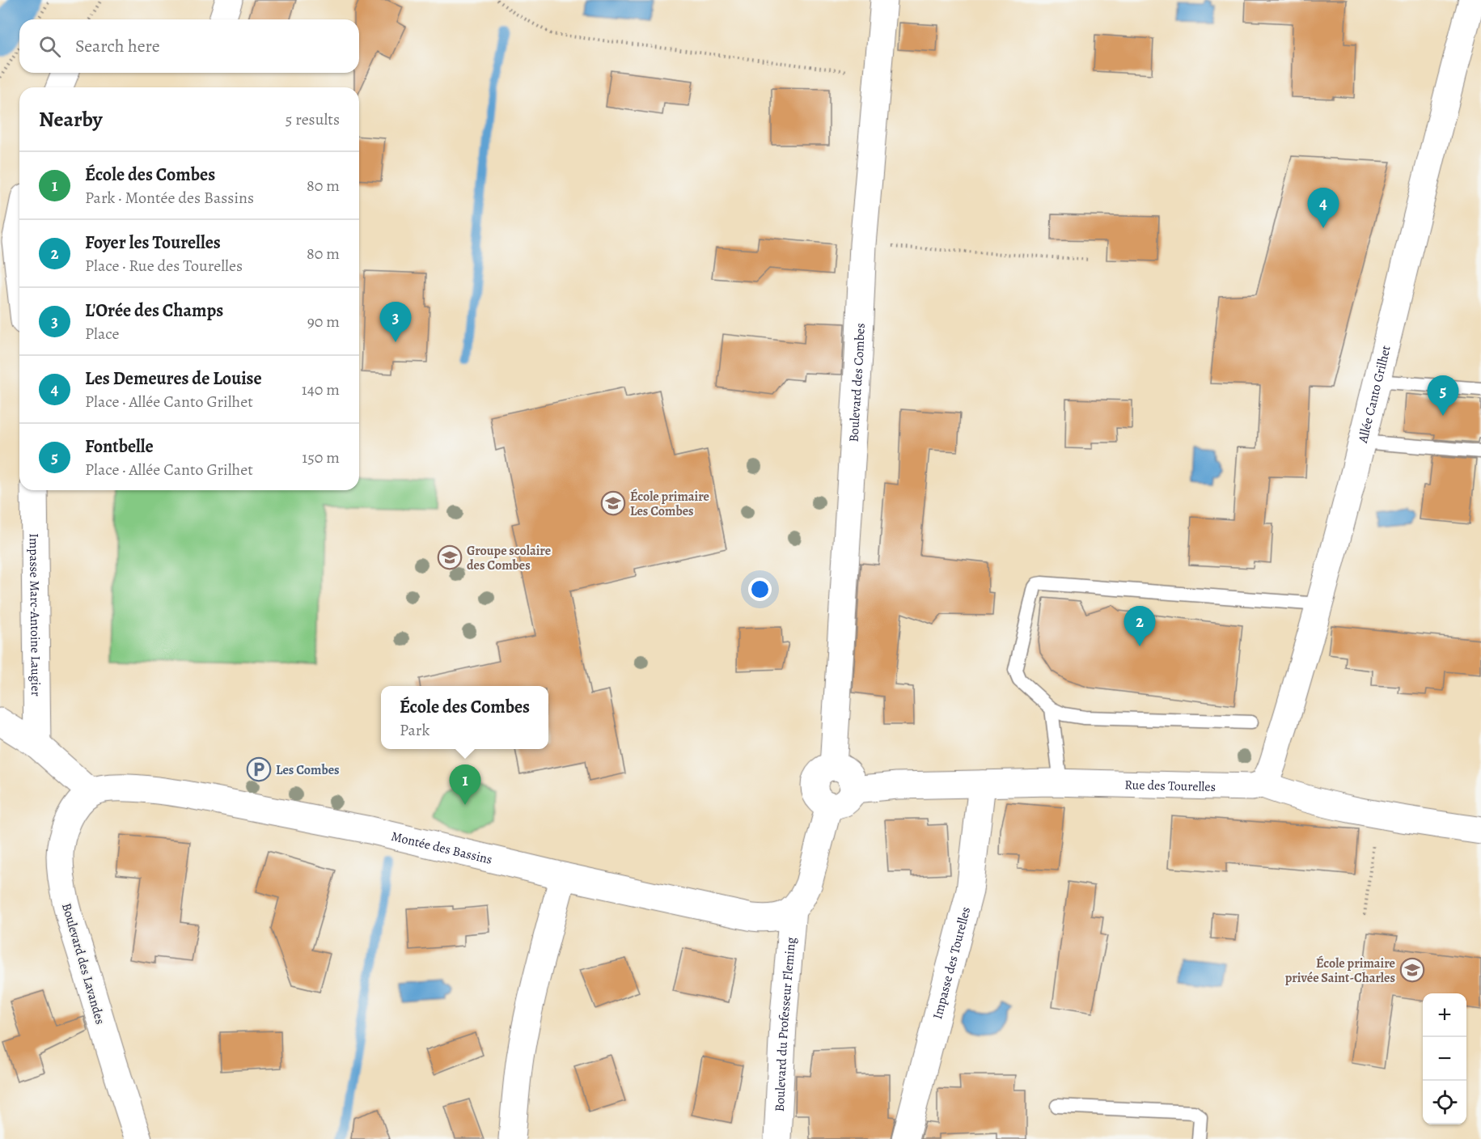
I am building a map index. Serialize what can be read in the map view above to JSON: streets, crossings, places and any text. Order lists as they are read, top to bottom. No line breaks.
{"streets":{"street":["Boulevard des Combes","Allée Canto Grilhet","Impasse Marc-Antoine Laugier","Rue des Tourelles","Montée des Bassins","Impasse des Tourelles","Boulevard des Lavandes","Boulevard du Professeur Fleming"]},"crossings":[["Boulevard des Combes","Rue des Tourelles"],["Allée Canto Grilhet","Rue des Tourelles"],["Rue des Tourelles","Impasse des Tourelles"],["Montée des Bassins","Boulevard des Lavandes"],["Montée des Bassins","Boulevard du Professeur Fleming"]],"places":{"school or university":["École primaire Les Combes","Groupe scolaire des Combes","École primaire privée Saint-Charles"],"parking":["Les Combes"]},"page":{"search":"Search here","heading":["Nearby","5 results"],"list":[{"mark":"1","name":"École des Combes","note":"Park · Montée des Bassins","value":"80 m"},{"mark":"2","name":"Foyer les Tourelles","note":"Place · Rue des Tourelles","value":"80 m"},{"mark":"3","name":"L'Orée des Champs","note":"Place","value":"90 m"},{"mark":"4","name":"Les Demeures de Louise","note":"Place · Allée Canto Grilhet","value":"140 m"},{"mark":"5","name":"Fontbelle","note":"Place · Allée Canto Grilhet","value":"150 m"}],"pins":["4","3","5","2","1"],"popup":["École des Combes","Park"],"map_buttons":["+","−"]}}
